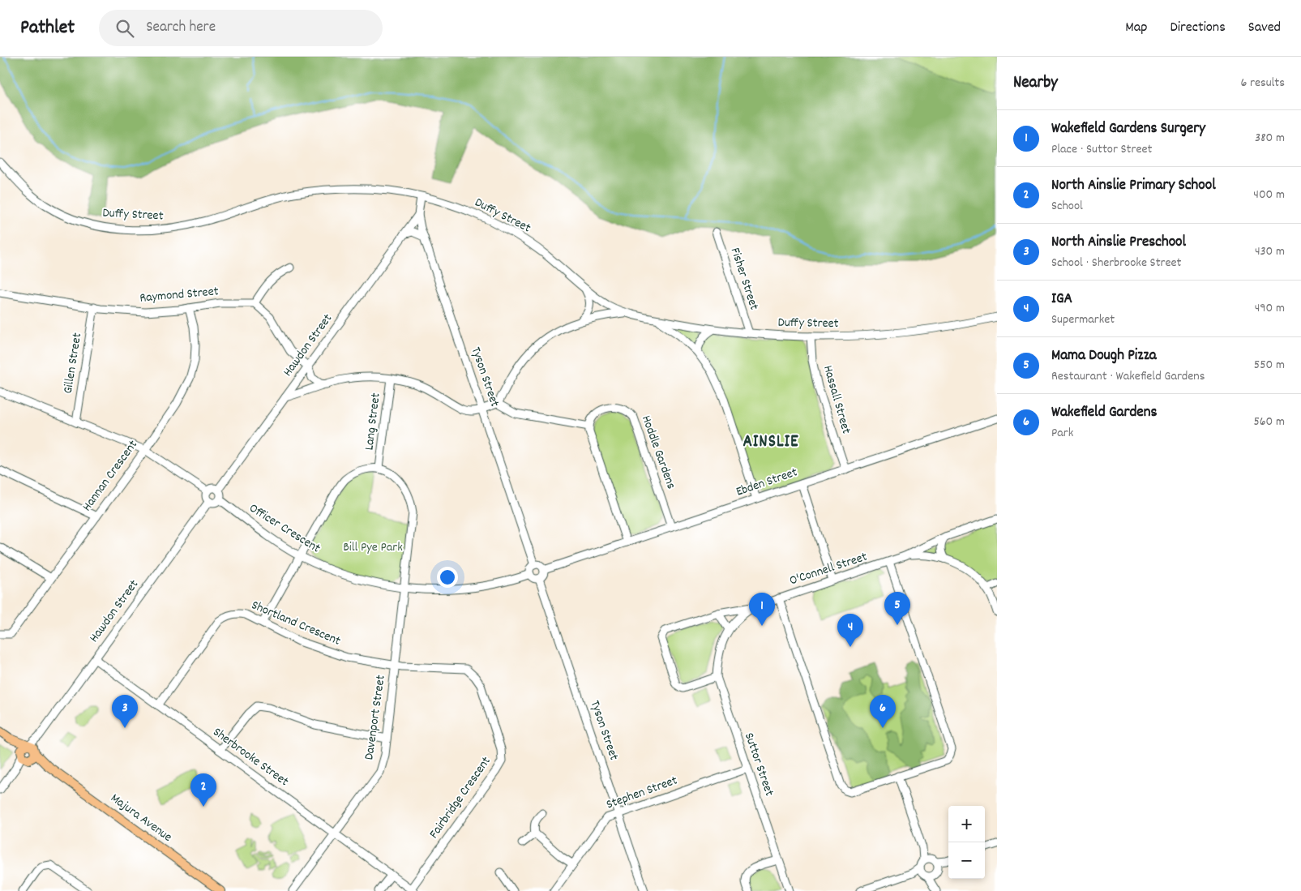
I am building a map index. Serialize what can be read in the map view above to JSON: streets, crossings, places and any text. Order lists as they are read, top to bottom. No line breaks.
{"streets":{"main road":["Majura Avenue"],"street":["Duffy Street","Fisher Street","Raymond Street","Hawdon Street","Gillen Street","Tyson Street","Hassall Street","Lang Street","Hoddle Gardens","Hannan Crescent","Ebden Street","Officer Crescent","O'Connell Street","Shortland Crescent","Davenport Street","Sherbrooke Street","Suttor Street","Stephen Street","Fairbridge Crescent"]},"crossings":[["Duffy Street","Fisher Street"],["Duffy Street","Tyson Street"],["Duffy Street","Hassall Street"],["Raymond Street","Gillen Street"],["Raymond Street","Hannan Crescent"],["Hawdon Street","Tyson Street"],["Hawdon Street","Officer Crescent"],["Hawdon Street","Sherbrooke Street"],["Hawdon Street","Majura Avenue"],["Tyson Street","Ebden Street"],["Tyson Street","Officer Crescent"],["Tyson Street","Stephen Street"],["Hassall Street","Ebden Street"],["Lang Street","Davenport Street"],["Hoddle Gardens","Ebden Street"],["Ebden Street","Officer Crescent"],["Officer Crescent","Davenport Street"],["O'Connell Street","Suttor Street"],["Shortland Crescent","Davenport Street"],["Shortland Crescent","Sherbrooke Street"],["Shortland Crescent","Fairbridge Crescent"],["Davenport Street","Sherbrooke Street"],["Davenport Street","Fairbridge Crescent"],["Sherbrooke Street","Fairbridge Crescent"],["Suttor Street","Stephen Street"]],"districts":["AINSLIE"],"parks":["Bill Pye Park"],"page":{"header":"Pathlet","search":"Search here","nav":["Map","Directions","Saved"],"heading":["Nearby","6 results"],"list":[{"mark":"1","name":"Wakefield Gardens Surgery","note":"Place · Suttor Street","value":"380 m"},{"mark":"2","name":"North Ainslie Primary School","note":"School","value":"400 m"},{"mark":"3","name":"North Ainslie Preschool","note":"School · Sherbrooke Street","value":"430 m"},{"mark":"4","name":"IGA","note":"Supermarket","value":"490 m"},{"mark":"5","name":"Mama Dough Pizza","note":"Restaurant · Wakefield Gardens","value":"550 m"},{"mark":"6","name":"Wakefield Gardens","note":"Park","value":"560 m"}],"pins":["5","1","4","3","6","2"],"map_buttons":["+","−"]}}
